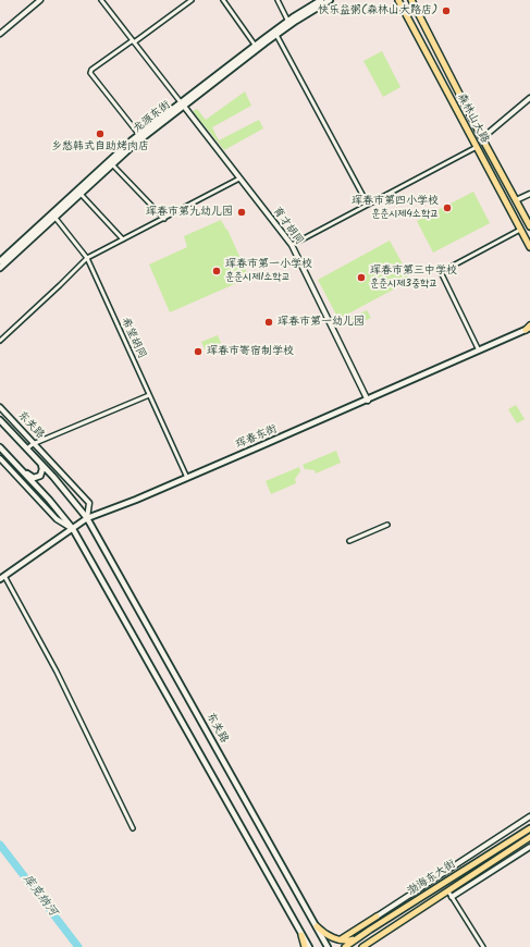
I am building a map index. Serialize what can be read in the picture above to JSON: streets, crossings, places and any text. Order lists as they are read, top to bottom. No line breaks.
{"streets":{"main road":["龙源东街","森林山大路","东关路","珲春东街","渤海东大街"],"street":["育才胡同","希望胡同"]},"crossings":[["龙源东街","育才胡同"],["龙源东街","希望胡同"],["育才胡同","珲春东街"],["希望胡同","珲春东街"],["东关路","珲春东街"]],"water":["库克纳河"],"places":["快乐益粥(森林山大路店)","乡愁韩式自助烤肉店","珲春市第四小学校 훈춘시제4소학교","珲春市第九幼儿园","珲春市第一小学校 훈춘시제1소학교","珲春市第三中学校 훈춘시제3중학교","珲春市第一幼儿园","珲春市寄宿制学校"]}
